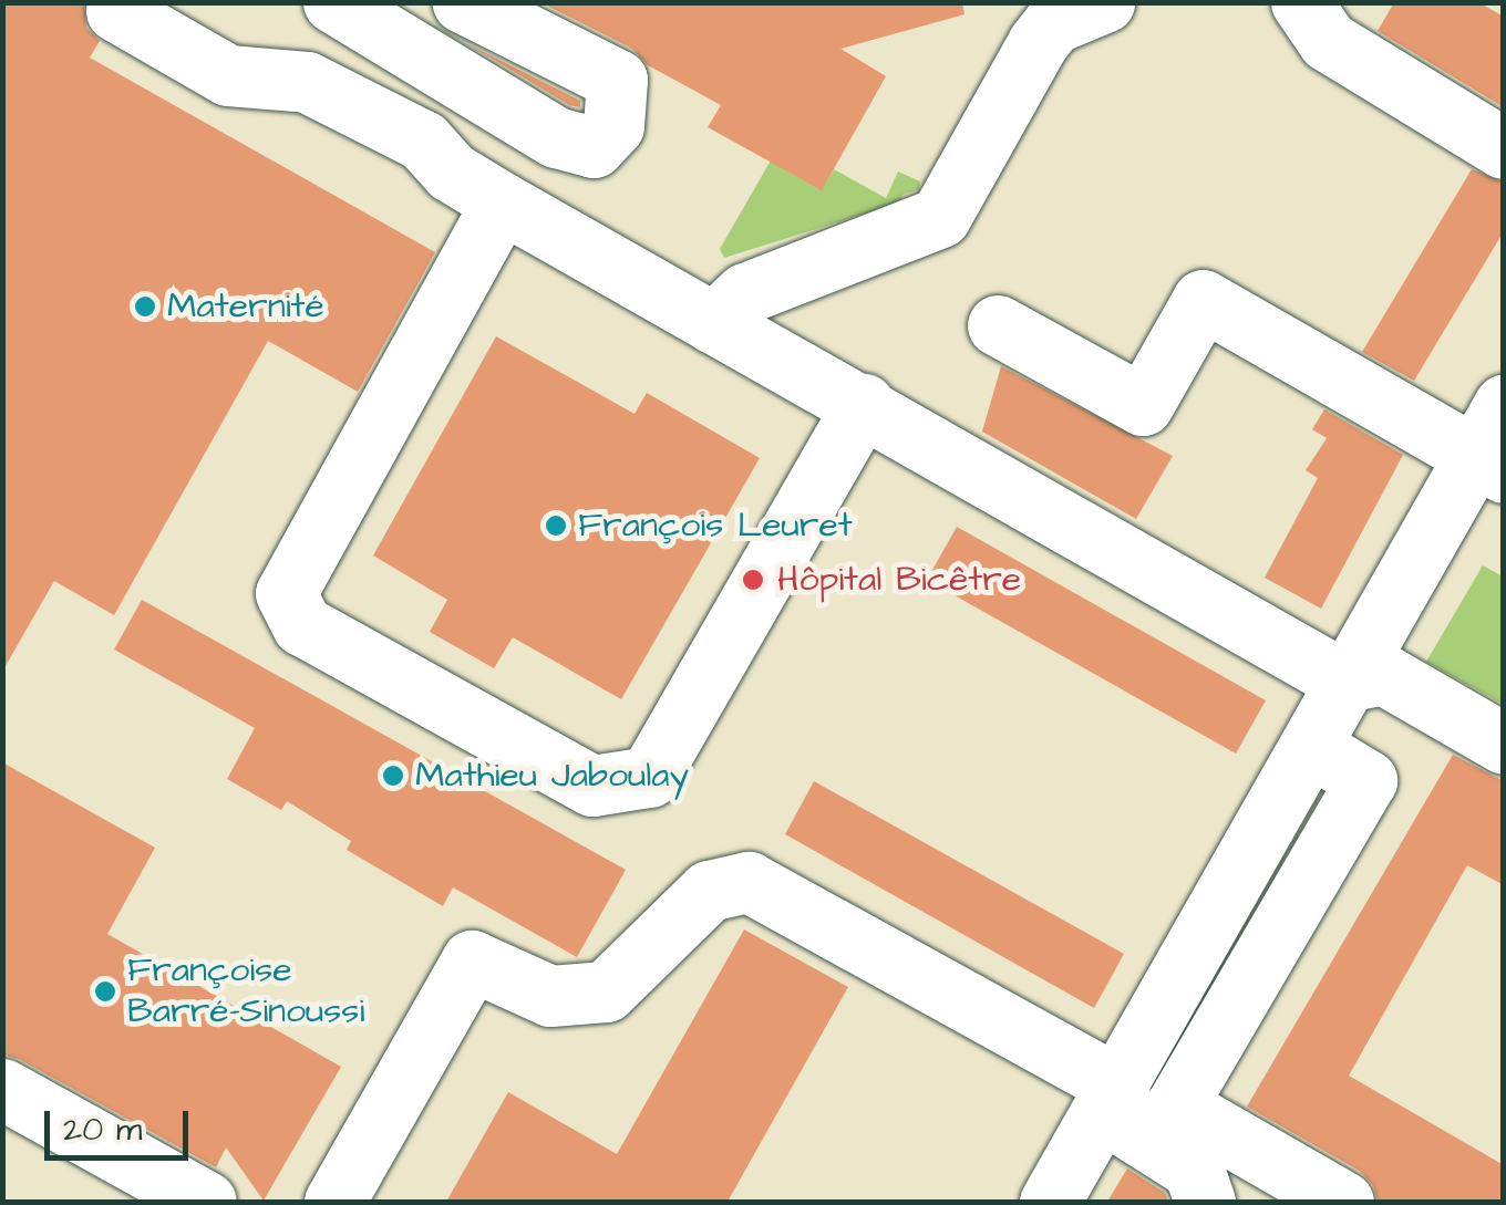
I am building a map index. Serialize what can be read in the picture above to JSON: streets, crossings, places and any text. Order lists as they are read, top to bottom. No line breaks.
{"places":["Maternité","François Leuret","Hôpital Bicêtre","Mathieu Jaboulay","Françoise Barré-Sinoussi"],"scale_bar":"20 m"}
